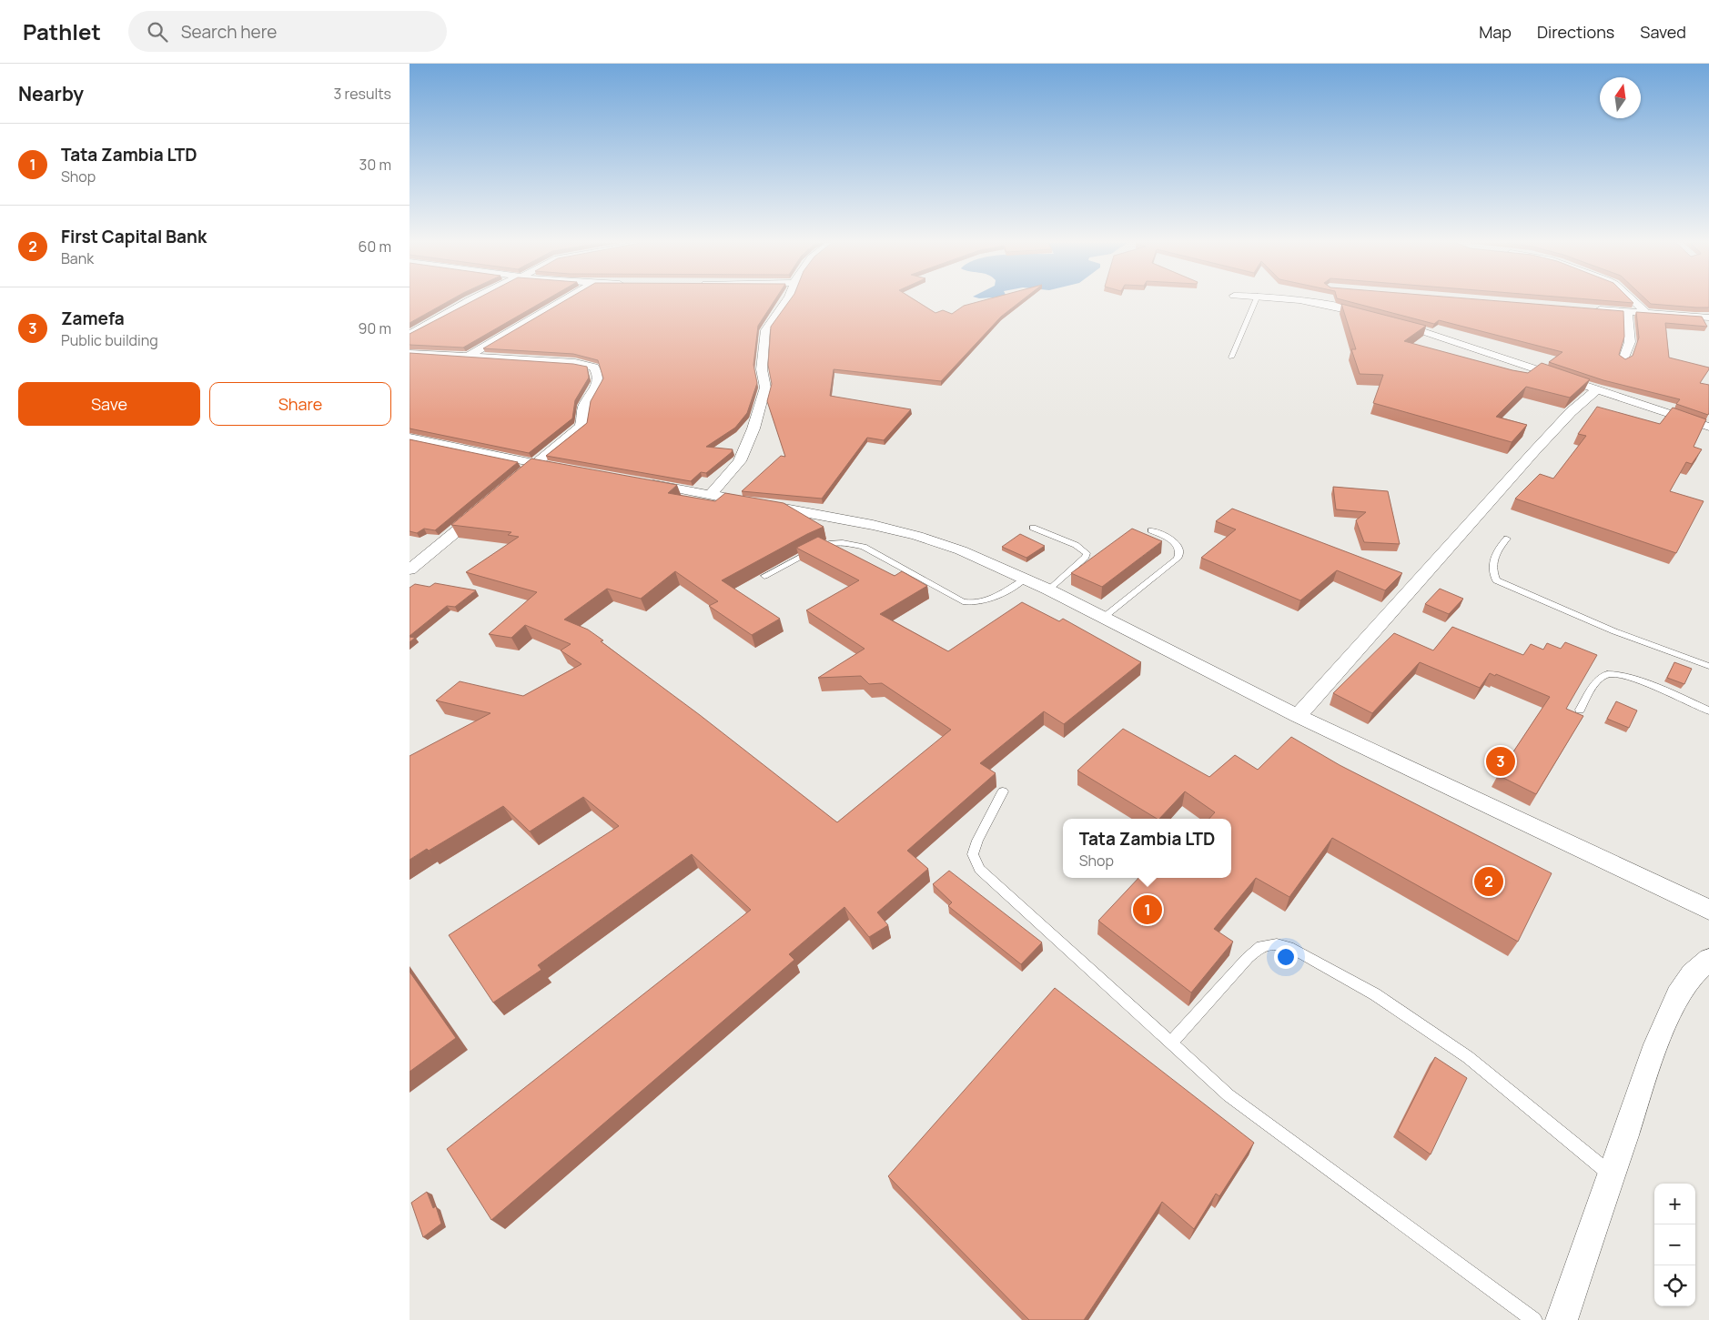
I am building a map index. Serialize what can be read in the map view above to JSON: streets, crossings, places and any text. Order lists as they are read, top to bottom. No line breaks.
{"north":"top","page":{"header":"Pathlet","search":"Search here","nav":["Map","Directions","Saved"],"heading":["Nearby","3 results"],"list":[{"mark":"1","name":"Tata Zambia LTD","note":"Shop","value":"30 m"},{"mark":"2","name":"First Capital Bank","note":"Bank","value":"60 m"},{"mark":"3","name":"Zamefa","note":"Public building","value":"90 m"}],"buttons":["Save","Share"],"pins":["3","2","1"],"popup":["Tata Zambia LTD","Shop"],"map_buttons":["+","−"]}}
